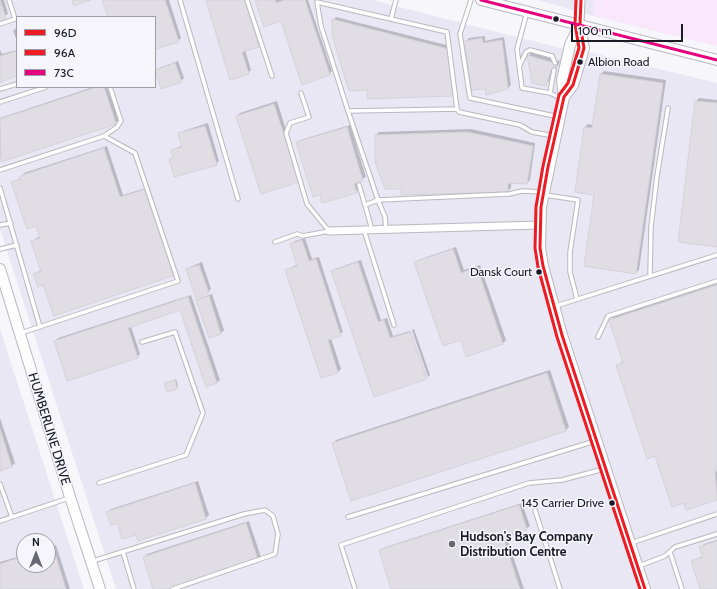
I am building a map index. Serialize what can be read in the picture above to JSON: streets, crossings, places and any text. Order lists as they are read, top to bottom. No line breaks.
{"streets":{"street":["HUMBERLINE DRIVE"]},"places":["Albion Road","Dansk Court","145 Carrier Drive","Hudson's Bay Company Distribution Centre"],"lines":["transit line 96D","transit line 96A","transit line 73C"],"legend":["96D","96A","73C"],"scale_bar":"100 m","north":"top"}
